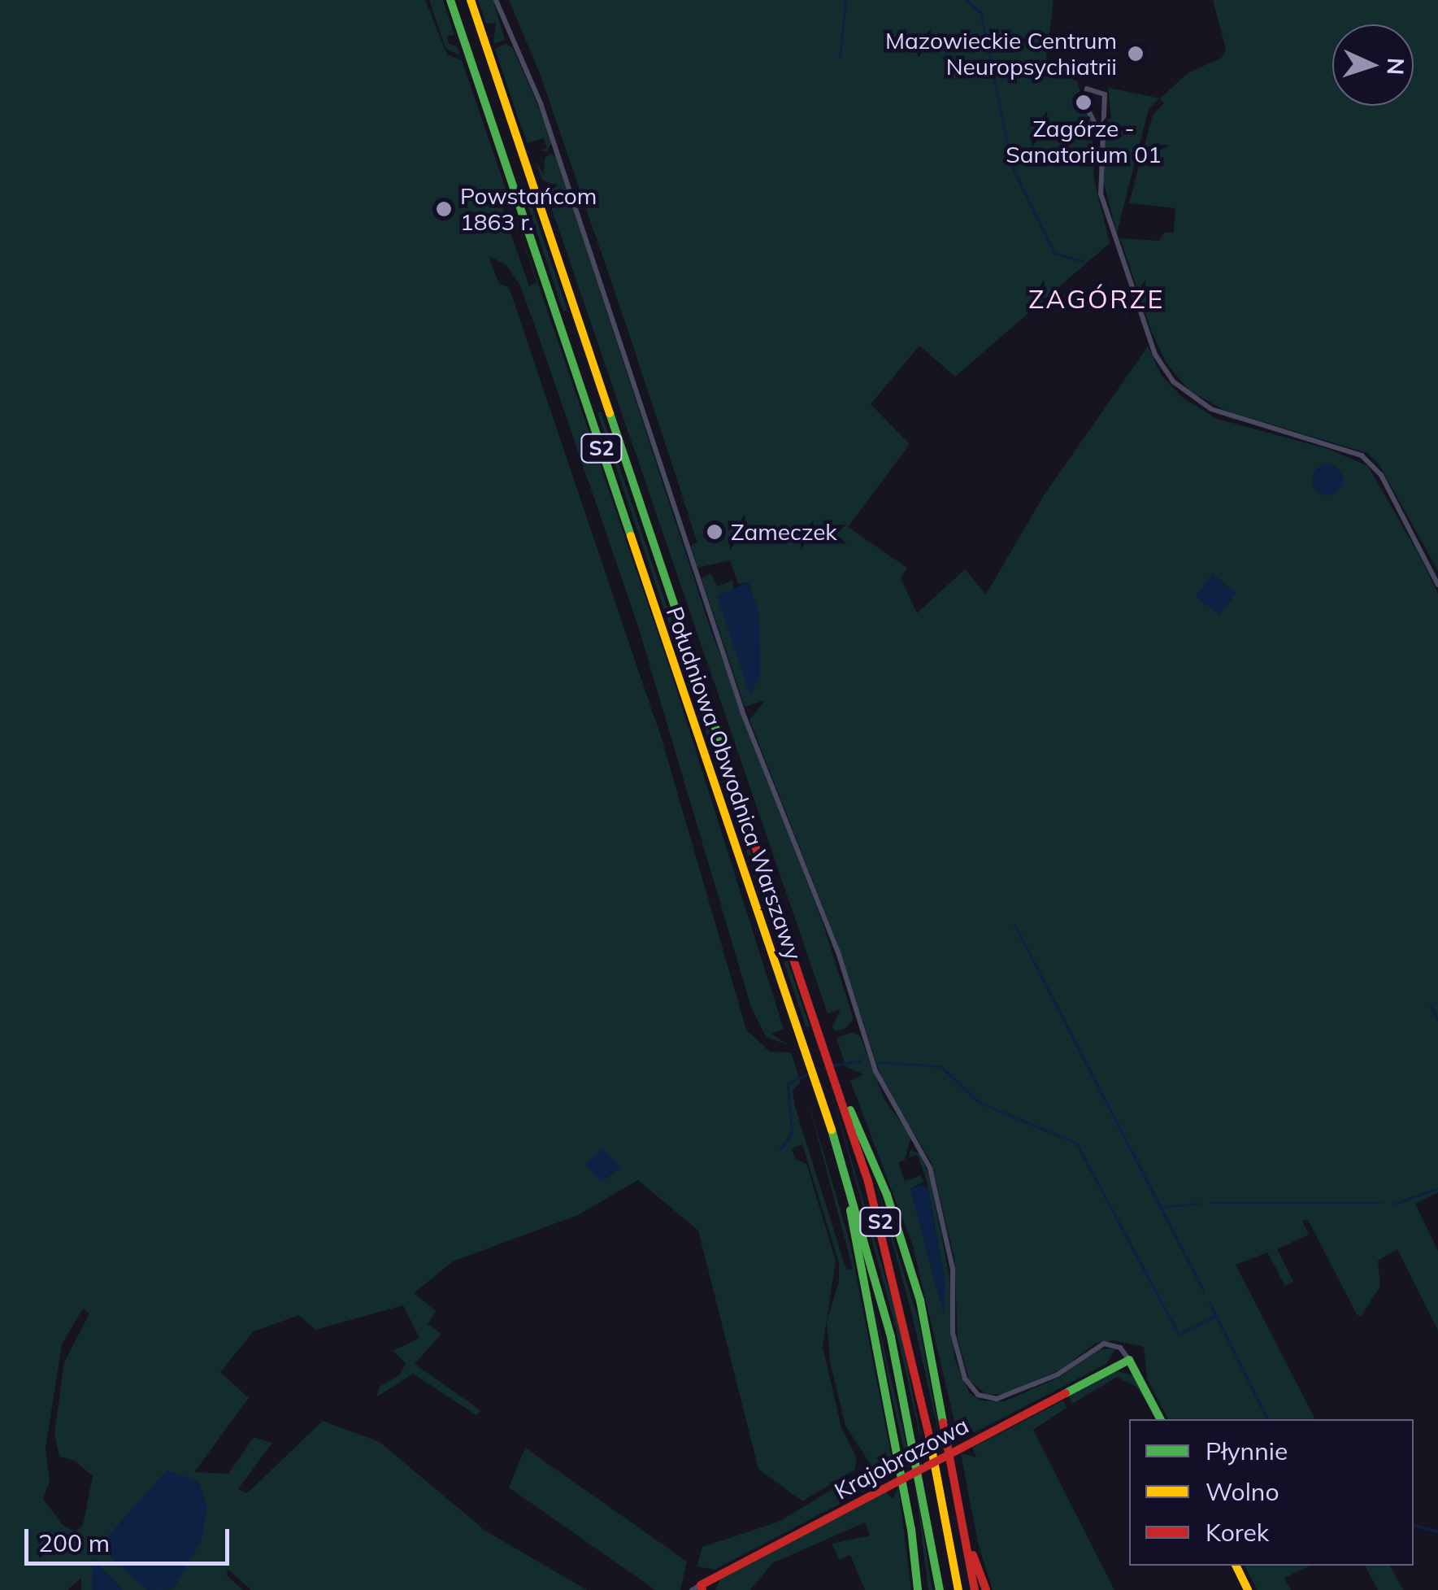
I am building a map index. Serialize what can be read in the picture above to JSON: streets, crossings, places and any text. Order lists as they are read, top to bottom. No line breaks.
{"streets":{"main road":["S2","Południowa Obwodnica Warszawy","Krajobrazowa"]},"districts":["ZAGÓRZE"],"places":["Mazowieckie Centrum Neuropsychiatrii","Zagórze - Sanatorium 01","Powstańcom 1863 r.","Zameczek"],"legend":["Płynnie","Wolno","Korek"],"scale_bar":"200 m","north":"right"}
